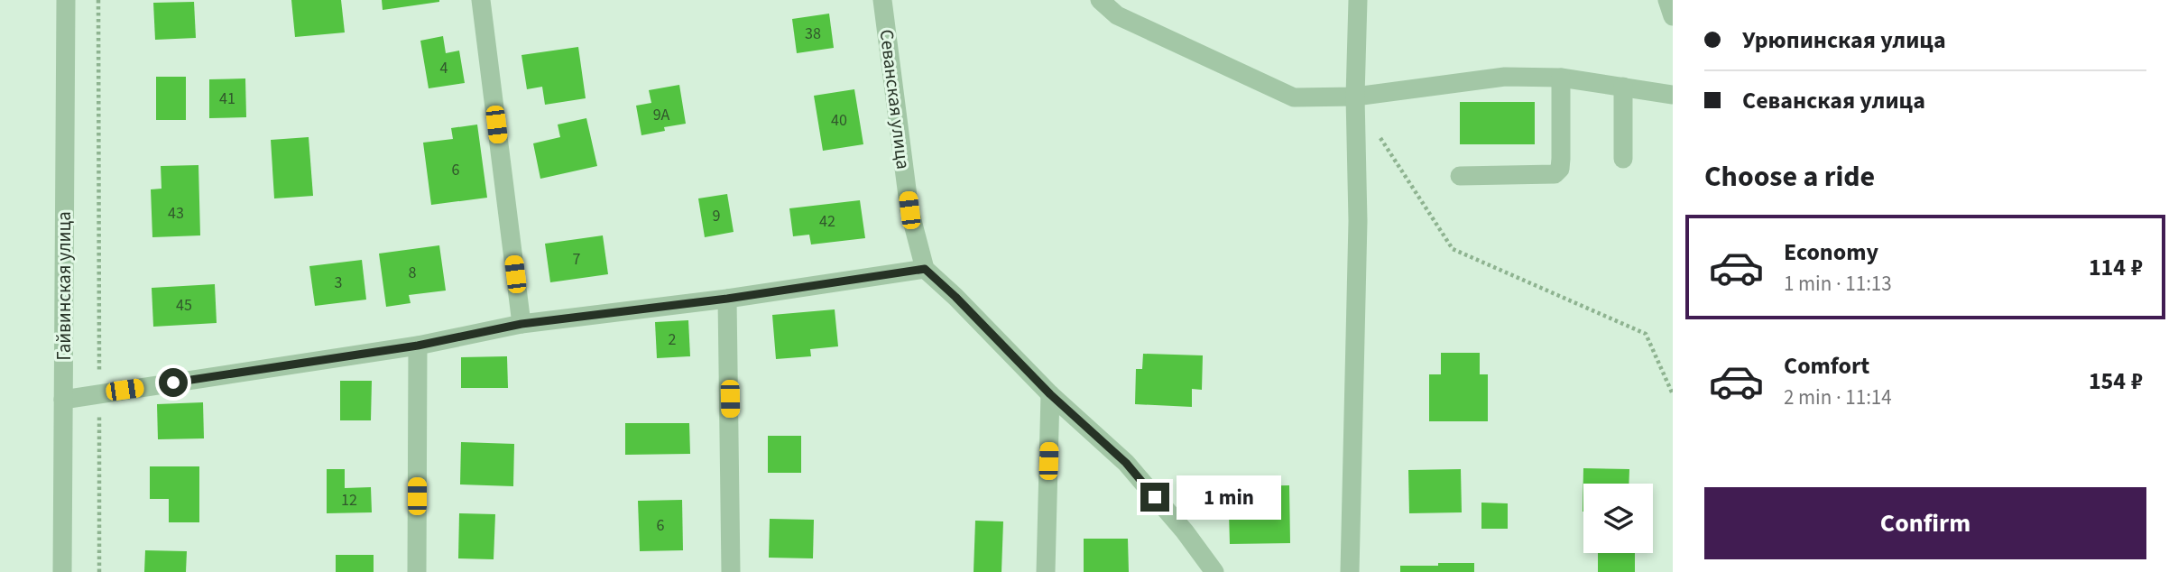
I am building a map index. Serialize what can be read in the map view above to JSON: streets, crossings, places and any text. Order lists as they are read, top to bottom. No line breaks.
{"streets":{"street":["Севанская улица","Гайвинская улица"]},"house_numbers":["38","4","41","9А","40","6","43","9","42","7","8","3","45","2","12","6"],"page":{"banner":["Урюпинская улица","Севанская улица"],"heading":"Choose a ride","list":[{"name":"Economy","note":"1 min · 11:13","value":"114 ₽"},{"name":"Comfort","note":"2 min · 11:14","value":"154 ₽"}],"buttons":"Confirm","bubble":"1 min"}}
